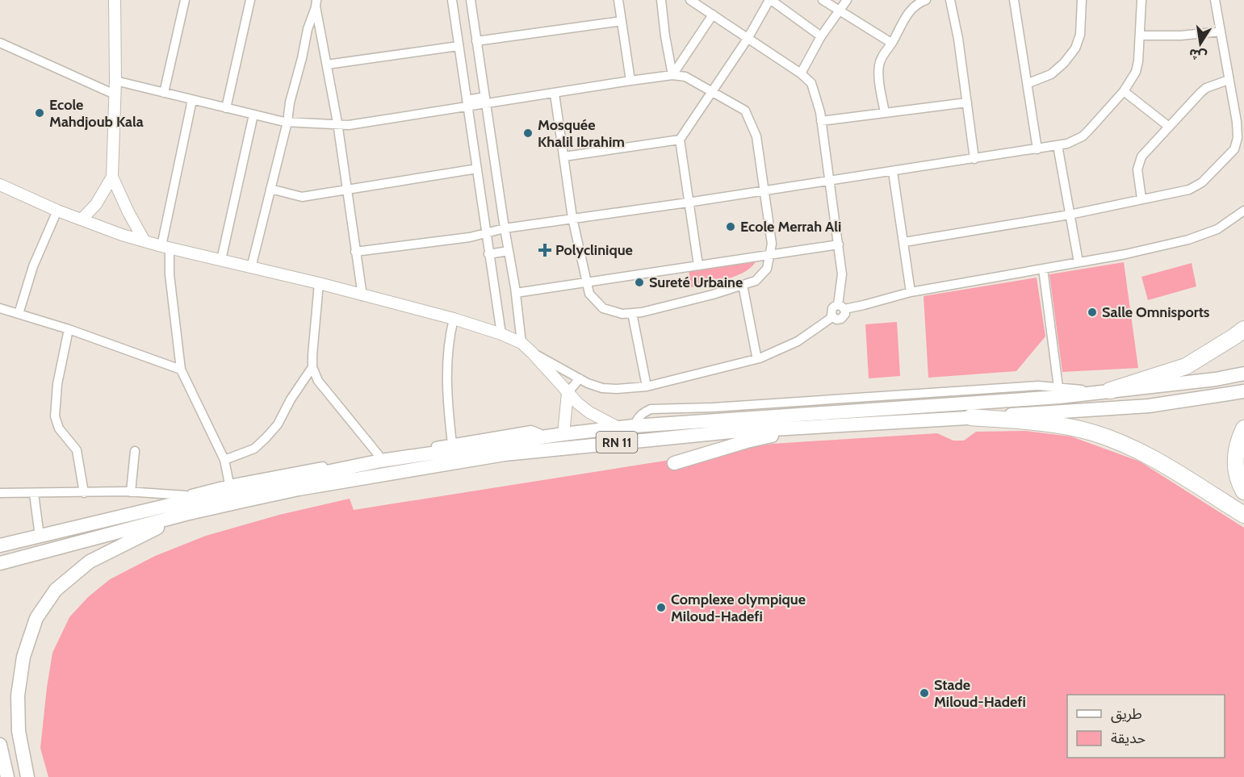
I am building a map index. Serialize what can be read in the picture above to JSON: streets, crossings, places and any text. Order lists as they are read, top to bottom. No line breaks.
{"streets":{"highway":["RN 11"]},"places":{"other":["Ecole Mahdjoub Kala","Mosquée Khalil Ibrahim","Ecole Merrah Ali","Sureté Urbaine","Salle Omnisports","Complexe olympique Miloud-Hadefi","Stade Miloud-Hadefi"],"health":["Polyclinique"]},"legend":["طريق","حديقة"],"north":"bottom"}
